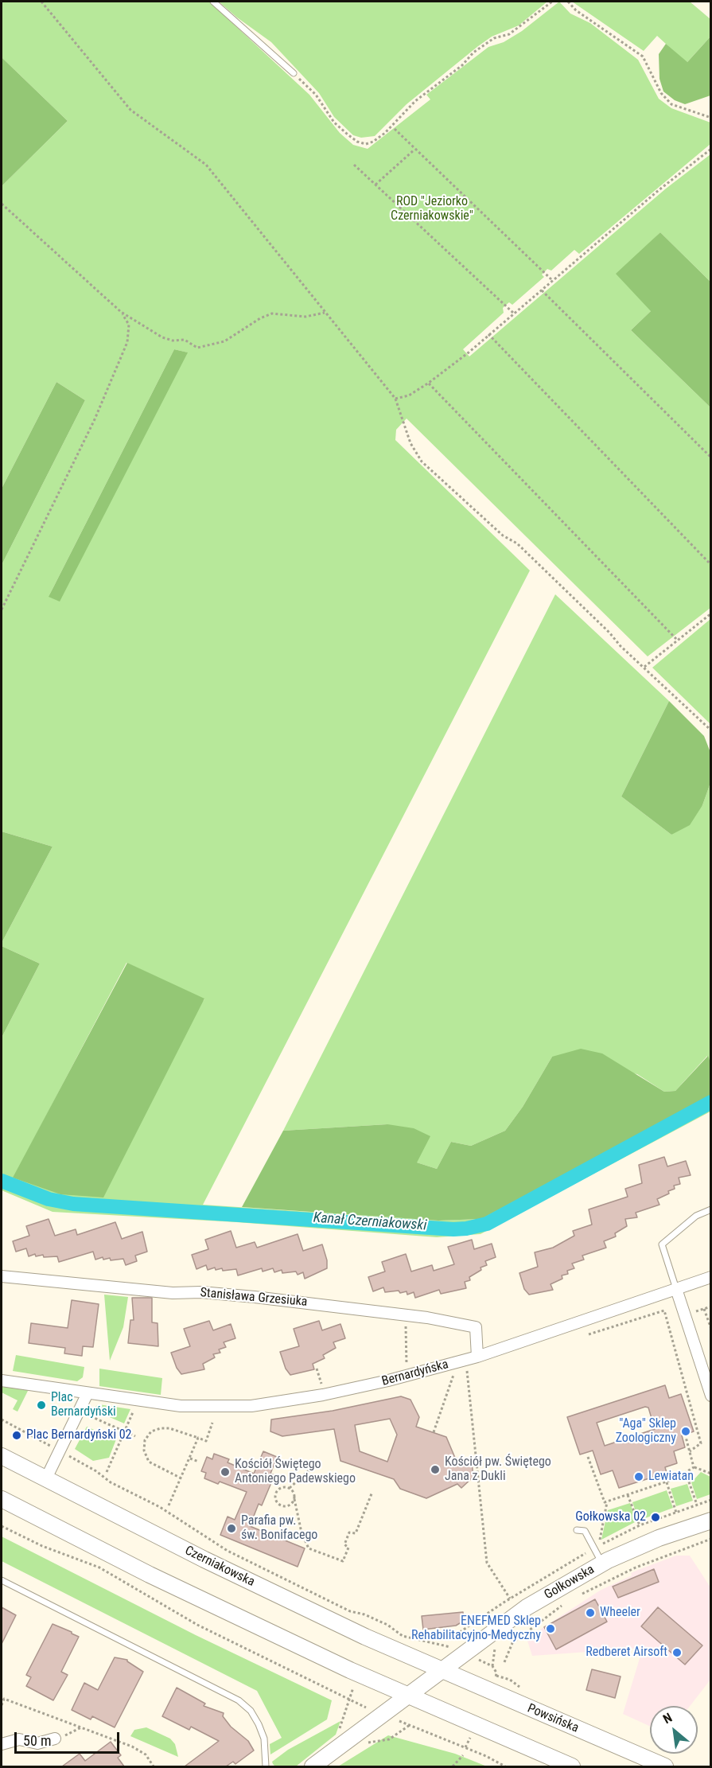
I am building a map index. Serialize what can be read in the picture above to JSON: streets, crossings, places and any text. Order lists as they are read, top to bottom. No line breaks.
{"streets":{"main road":["Czerniakowska","Gołkowska","Powsińska"],"street":["Stanisława Grzesiuka","Bernardyńska"]},"crossings":[["Stanisława Grzesiuka","Bernardyńska"],["Czerniakowska","Gołkowska"],["Czerniakowska","Powsińska"],["Gołkowska","Powsińska"]],"water":["Kanał Czerniakowski"],"parks":["ROD \"Jeziorko Czerniakowskie\""],"places":["Plac Bernardyński","\"Aga\" Sklep Zoologiczny","Plac Bernardyński 02","Kościół pw. Świętego Jana z Dukli","Kościół Świętego Antoniego Padewskiego","Lewiatan","Gołkowska 02","Parafia pw. św. Bonifacego","Wheeler","ENEFMED Sklep Rehabilitacyjno-Medyczny","Redberet Airsoft"],"scale_bar":"50 m","north":"top left"}
